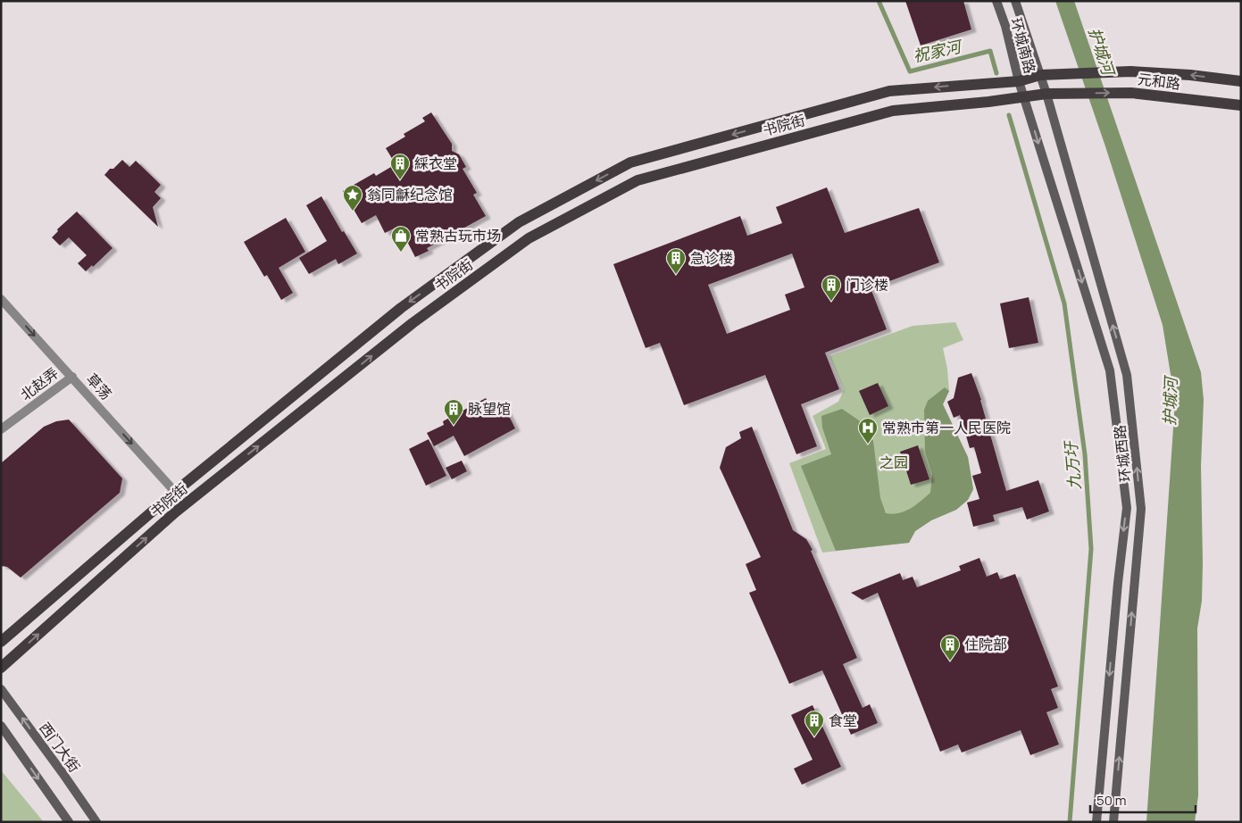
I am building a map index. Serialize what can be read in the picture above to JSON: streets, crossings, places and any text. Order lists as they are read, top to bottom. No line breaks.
{"streets":{"main road":["环城南路","元和路","书院街","环城西路","西门大街"],"street":["北赵弄","草荡"]},"crossings":[["环城南路","书院街"],["环城南路","环城西路"],["元和路","书院街"],["书院街","草荡"],["书院街","环城西路"],["北赵弄","草荡"]],"one_way":["草荡"],"water":["祝家河","护城河","九万圩"],"parks":["之园"],"places":{"building":["綵衣堂","急诊楼","门诊楼","脉望馆","住院部","食堂"],"place":["翁同龢纪念馆"],"shop":["常熟古玩市场"],"hospital":["常熟市第一人民医院"]},"scale_bar":"50 m"}
